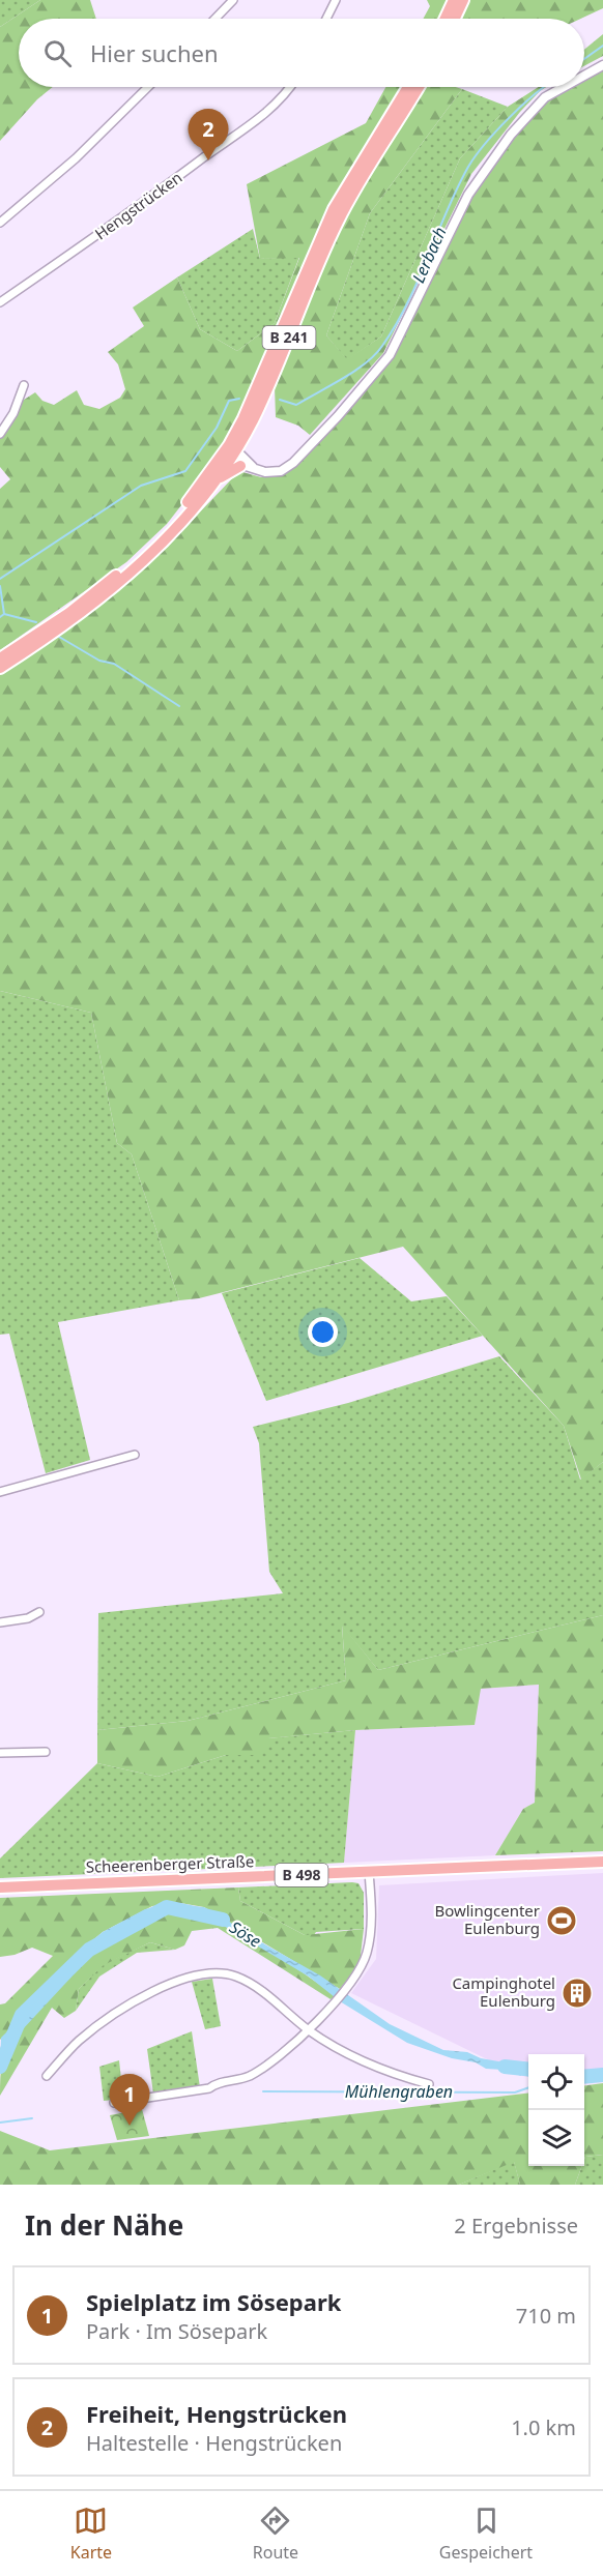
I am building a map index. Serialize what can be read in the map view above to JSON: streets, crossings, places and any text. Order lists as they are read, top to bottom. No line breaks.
{"streets":{"main road":["B 241","Scheerenberger Straße","B 498"],"street":["Hengstrücken"]},"water":["Lerbach","Söse","Mühlengraben"],"places":{"sports":["Bowlingcenter Eulenburg"],"building":["Campinghotel Eulenburg"]},"page":{"search":"Hier suchen","pins":["2","1"],"heading":["In der Nähe","2 Ergebnisse"],"list":[{"mark":"1","name":"Spielplatz im Sösepark","note":"Park · Im Sösepark","value":"710 m"},{"mark":"2","name":"Freiheit, Hengstrücken","note":"Haltestelle · Hengstrücken","value":"1.0 km"}],"nav":["Karte","Route","Gespeichert"]}}
